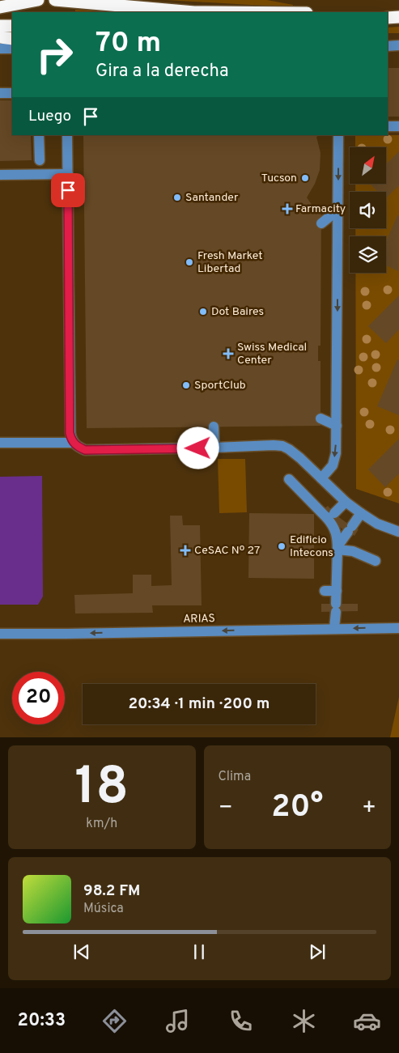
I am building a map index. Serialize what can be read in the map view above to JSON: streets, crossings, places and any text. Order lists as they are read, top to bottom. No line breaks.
{"streets":{"street":["ARIAS"]},"one_way":["ARIAS"],"places":{"other":["Tucson","Santander","Fresh Market Libertad","Dot Baires","SportClub","Edificio Intecons"],"health":["Farmacity","Swiss Medical Center","CeSAC Nº 27"]},"north":"top right","page":{"turn":["70 m","Gira a la derecha"],"then":"Luego","limit":"20","trip":"20:34 · 1 min · 200 m","tile":[["18","km/h"],"Clima"],"heat":["−","20°","+"],"song":["98.2 FM","Música"],"tabs":"20:33"}}
